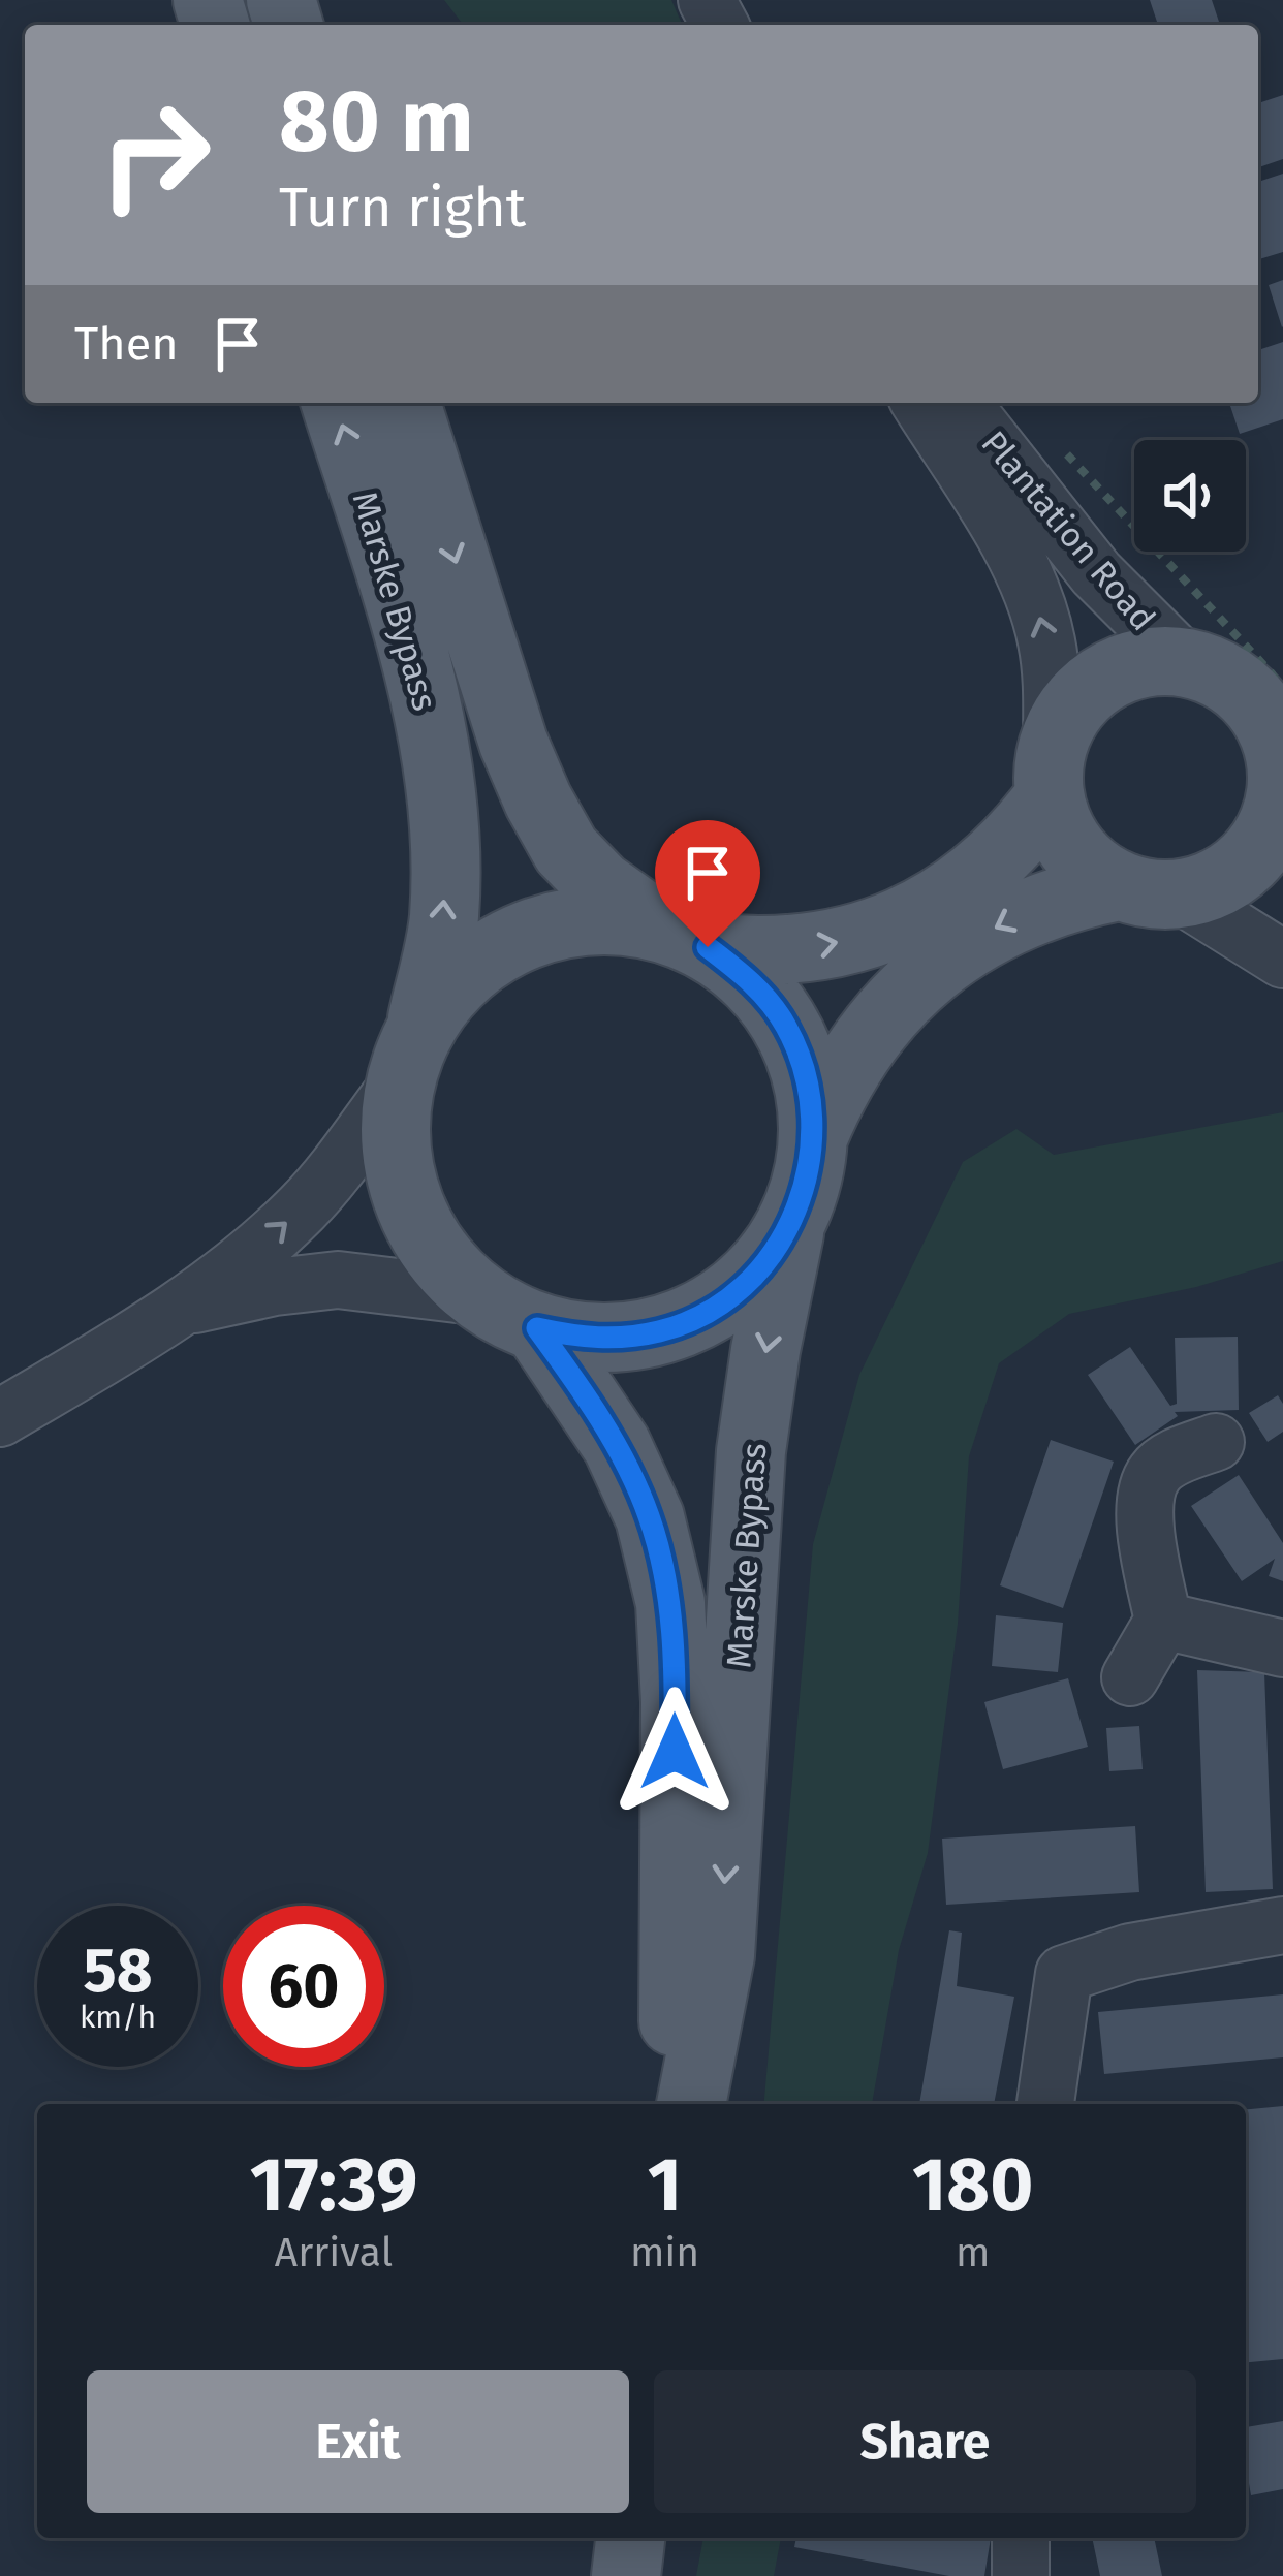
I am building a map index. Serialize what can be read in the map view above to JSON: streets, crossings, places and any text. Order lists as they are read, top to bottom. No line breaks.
{"streets":{"main road":["Marske Bypass"],"street":["Plantation Road"]},"page":{"turn":["80 m","Turn right"],"then":"Then","speed":"58 km/h","limit":"60","eta":["17:39","Arrival","1","min","180","m"],"buttons":["Exit","Share"]}}
